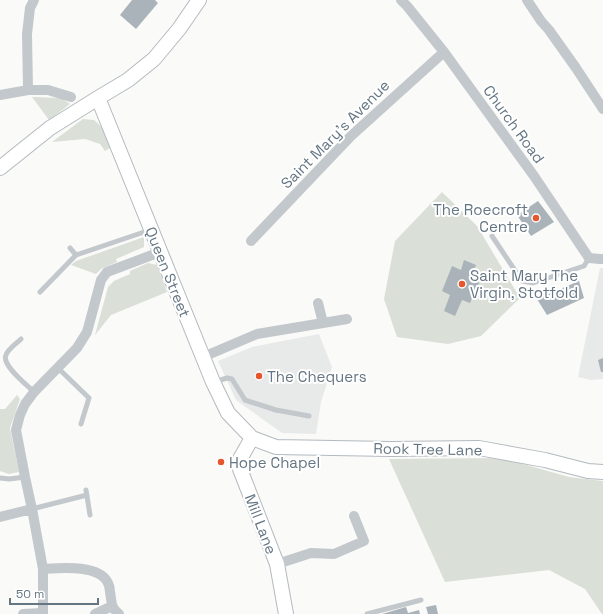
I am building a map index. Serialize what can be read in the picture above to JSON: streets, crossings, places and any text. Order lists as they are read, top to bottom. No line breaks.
{"streets":{"street":["Church Road","Saint Mary's Avenue","Queen Street","Rook Tree Lane","Mill Lane"]},"crossings":[["Church Road","Saint Mary's Avenue"],["Queen Street","Rook Tree Lane"],["Queen Street","Mill Lane"],["Rook Tree Lane","Mill Lane"]],"places":["The Roecroft Centre","Saint Mary The Virgin, Stotfold","The Chequers","Hope Chapel"],"scale_bar":"50 m"}
